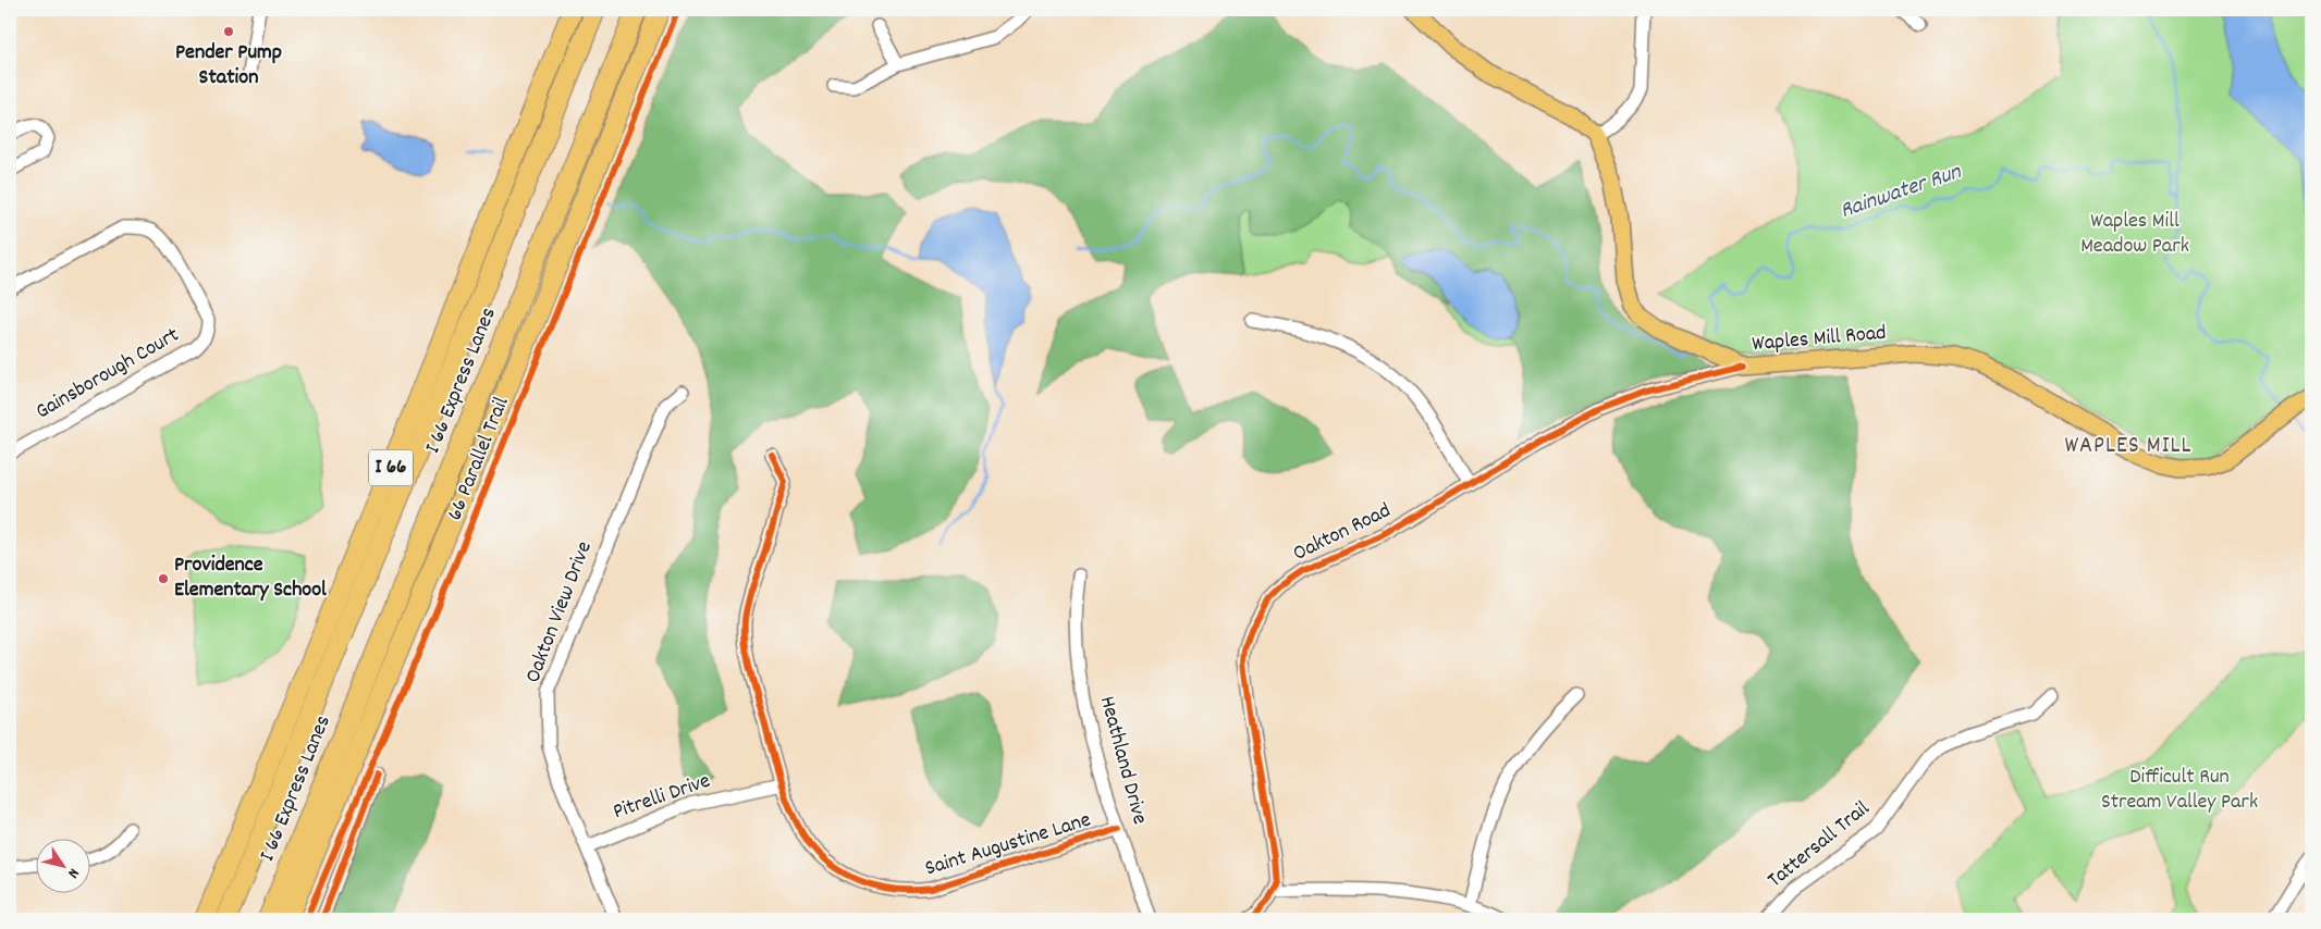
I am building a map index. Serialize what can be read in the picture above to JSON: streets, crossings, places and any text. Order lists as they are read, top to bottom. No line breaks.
{"streets":{"highway":["I 66 Express Lanes","I 66"],"main road":["Waples Mill Road"],"street":["Gainsborough Court","Oakton Road","Oakton View Drive","Heathland Drive","Pitrelli Drive","Saint Augustine Lane","Tattersall Trail"],"cycle path":["66 Parallel Trail"]},"crossings":[["Waples Mill Road","Oakton Road"],["Oakton View Drive","Pitrelli Drive"],["Heathland Drive","Saint Augustine Lane"],["Pitrelli Drive","Saint Augustine Lane"]],"districts":["WAPLES MILL"],"water":["Rainwater Run"],"parks":["Waples Mill Meadow Park","Difficult Run Stream Valley Park"],"places":["Pender Pump Station","Providence Elementary School"],"north":"bottom right"}
